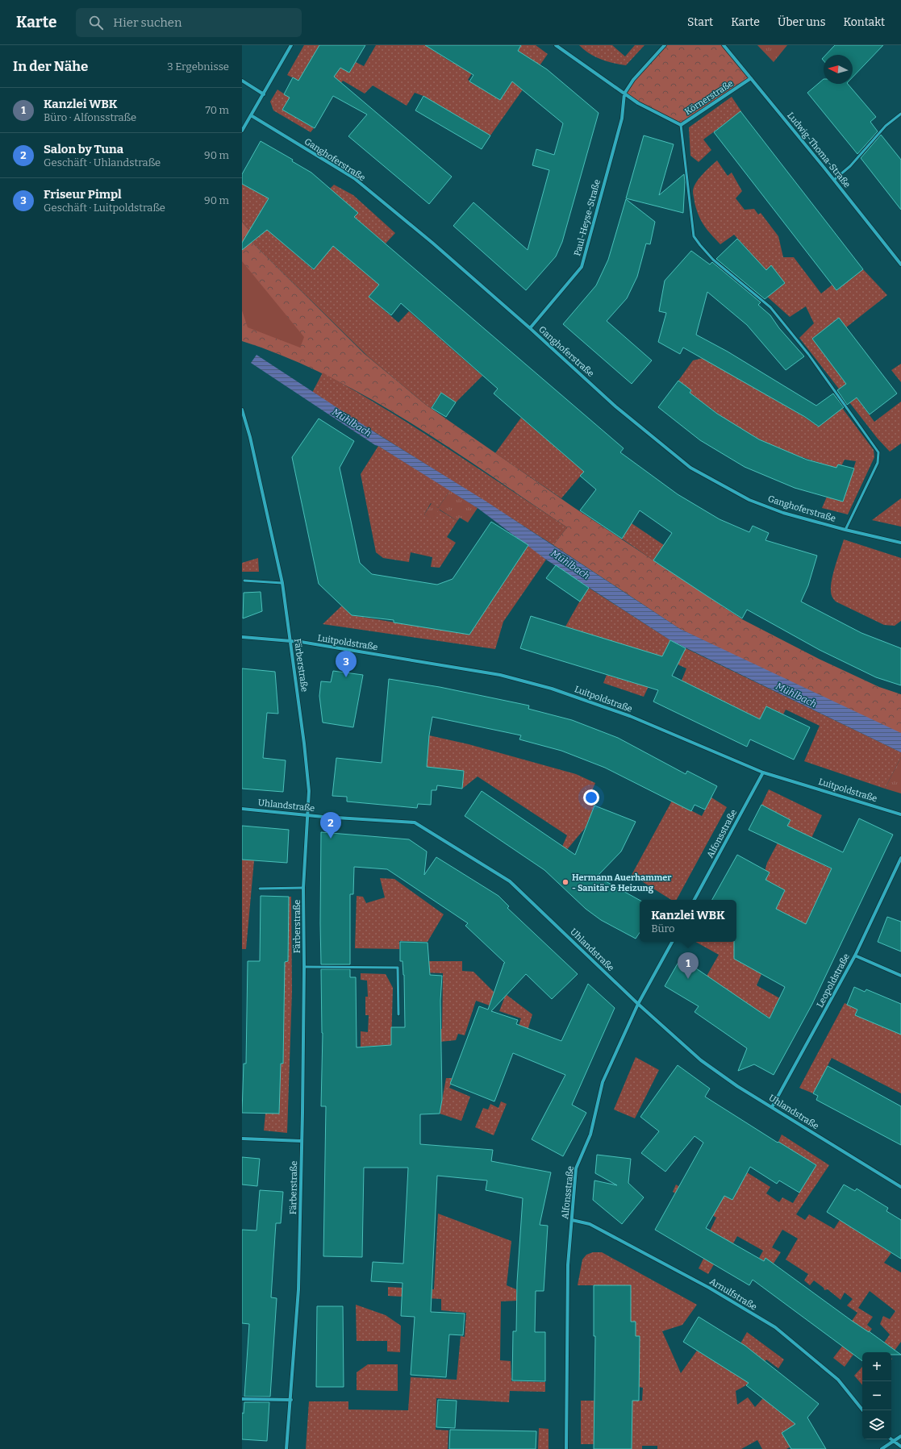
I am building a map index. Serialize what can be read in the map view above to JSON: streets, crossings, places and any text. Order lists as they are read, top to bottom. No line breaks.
{"streets":{"street":["Körnerstraße","Ludwig-Thoma-Straße","Ganghoferstraße","Paul-Heyse-Straße","Luitpoldstraße","Färberstraße","Uhlandstraße","Alfonsstraße","Leopoldstraße","Arnulfstraße"]},"crossings":[["Körnerstraße","Ludwig-Thoma-Straße"],["Körnerstraße","Paul-Heyse-Straße"],["Ganghoferstraße","Paul-Heyse-Straße"],["Luitpoldstraße","Färberstraße"],["Luitpoldstraße","Alfonsstraße"],["Färberstraße","Uhlandstraße"],["Uhlandstraße","Alfonsstraße"],["Uhlandstraße","Leopoldstraße"],["Alfonsstraße","Arnulfstraße"]],"water":["Mühlbach"],"places":["Hermann Auerhammer - Sanitär & Heizung"],"north":"left","page":{"header":"Karte","search":"Hier suchen","nav":["Start","Karte","Über uns","Kontakt"],"heading":["In der Nähe","3 Ergebnisse"],"list":[{"mark":"1","name":"Kanzlei WBK","note":"Büro · Alfonsstraße","value":"70 m"},{"mark":"2","name":"Salon by Tuna","note":"Geschäft · Uhlandstraße","value":"90 m"},{"mark":"3","name":"Friseur Pimpl","note":"Geschäft · Luitpoldstraße","value":"90 m"}],"pins":["3","2","1"],"popup":["Kanzlei WBK","Büro"],"map_buttons":["+","−"]}}
